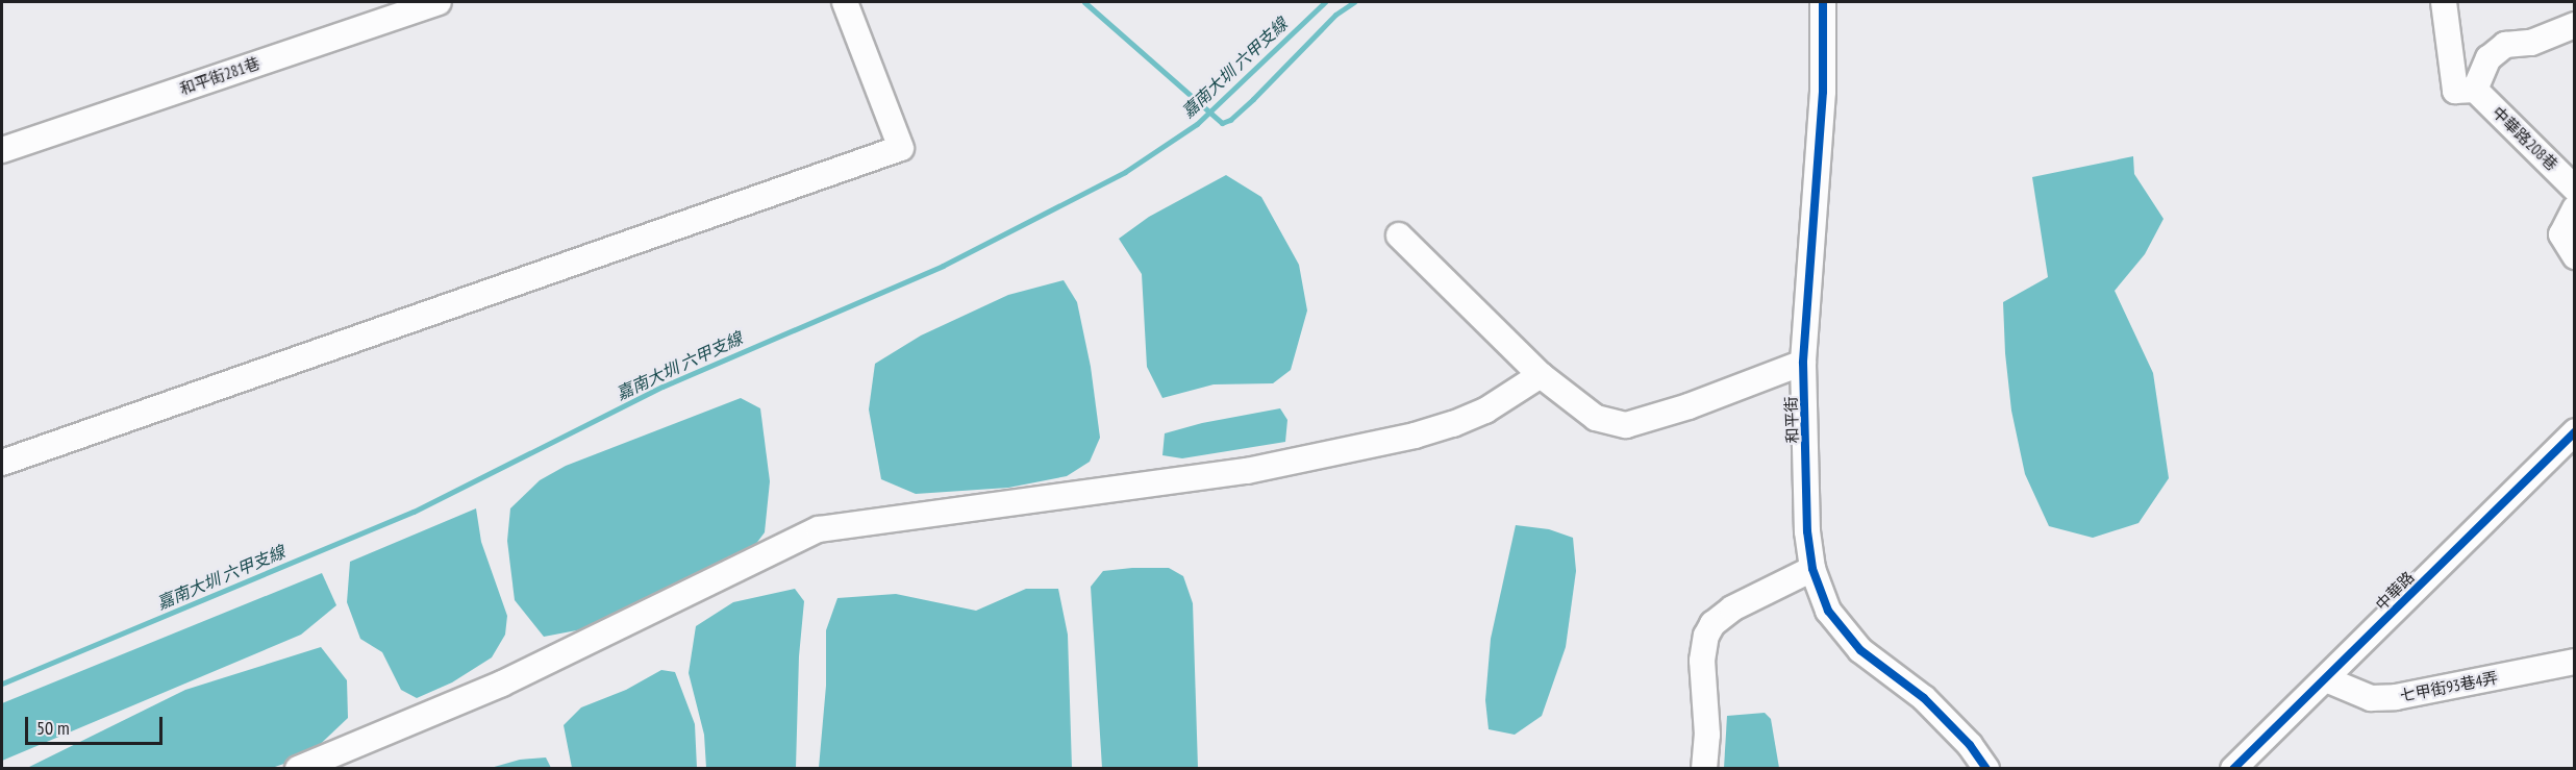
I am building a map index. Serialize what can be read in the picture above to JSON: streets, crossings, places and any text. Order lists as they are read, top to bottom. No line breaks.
{"streets":{"street":["和平街281巷","中華路208巷","和平街","中華路","七甲街93巷4弄"]},"crossings":[["中華路","七甲街93巷4弄"]],"water":["嘉南大圳 六甲支線"],"scale_bar":"50 m"}
